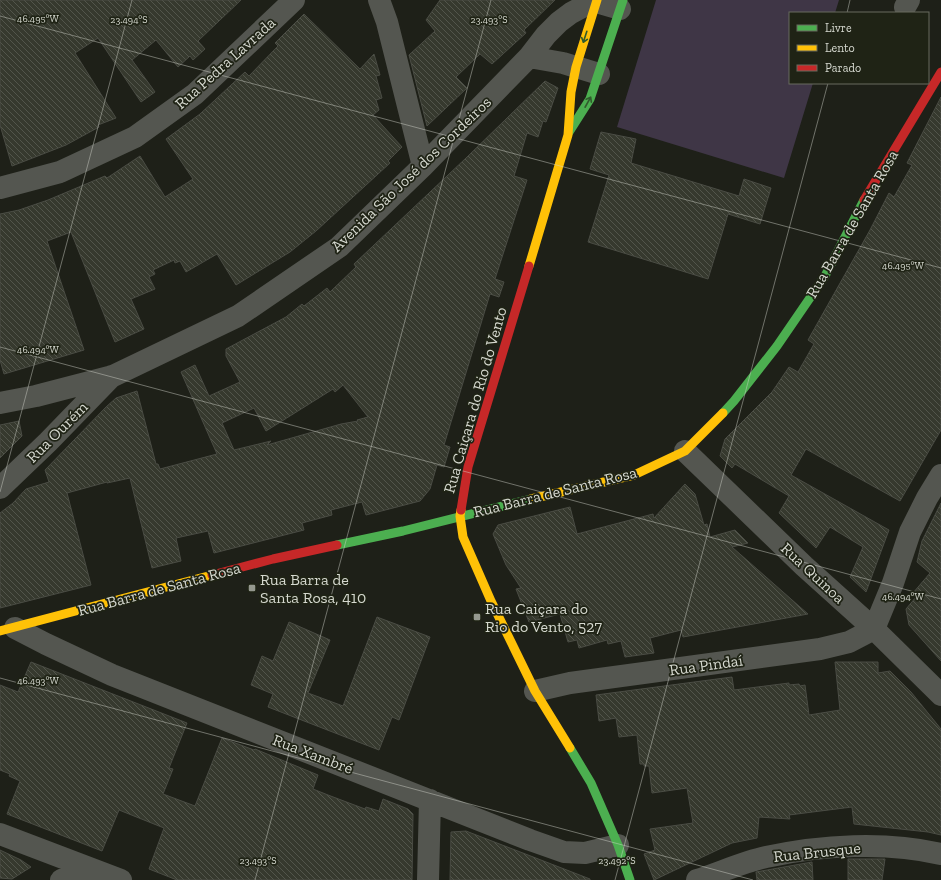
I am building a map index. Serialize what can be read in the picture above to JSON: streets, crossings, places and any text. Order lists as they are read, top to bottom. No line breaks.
{"streets":{"street":["Rua Pedra Lavrada","Avenida São José dos Cordeiros","Rua Barra de Santa Rosa","Rua Caiçara do Rio do Vento","Rua Ourém","Rua Quinoa","Rua Pindaí","Rua Xambré","Rua Brusque"]},"crossings":[["Avenida São José dos Cordeiros","Rua Caiçara do Rio do Vento"],["Avenida São José dos Cordeiros","Rua Ourém"],["Rua Barra de Santa Rosa","Rua Caiçara do Rio do Vento"],["Rua Barra de Santa Rosa","Rua Quinoa"],["Rua Barra de Santa Rosa","Rua Xambré"],["Rua Caiçara do Rio do Vento","Rua Pindaí"],["Rua Caiçara do Rio do Vento","Rua Xambré"],["Rua Quinoa","Rua Pindaí"]],"places":{"transit":["Rua Barra de Santa Rosa, 410","Rua Caiçara do Rio do Vento, 527"]},"legend":["Livre","Lento","Parado"],"coordinates":["46.495°W","23.494°S","23.493°S","46.494°W","46.493°W","23.492°S"]}
